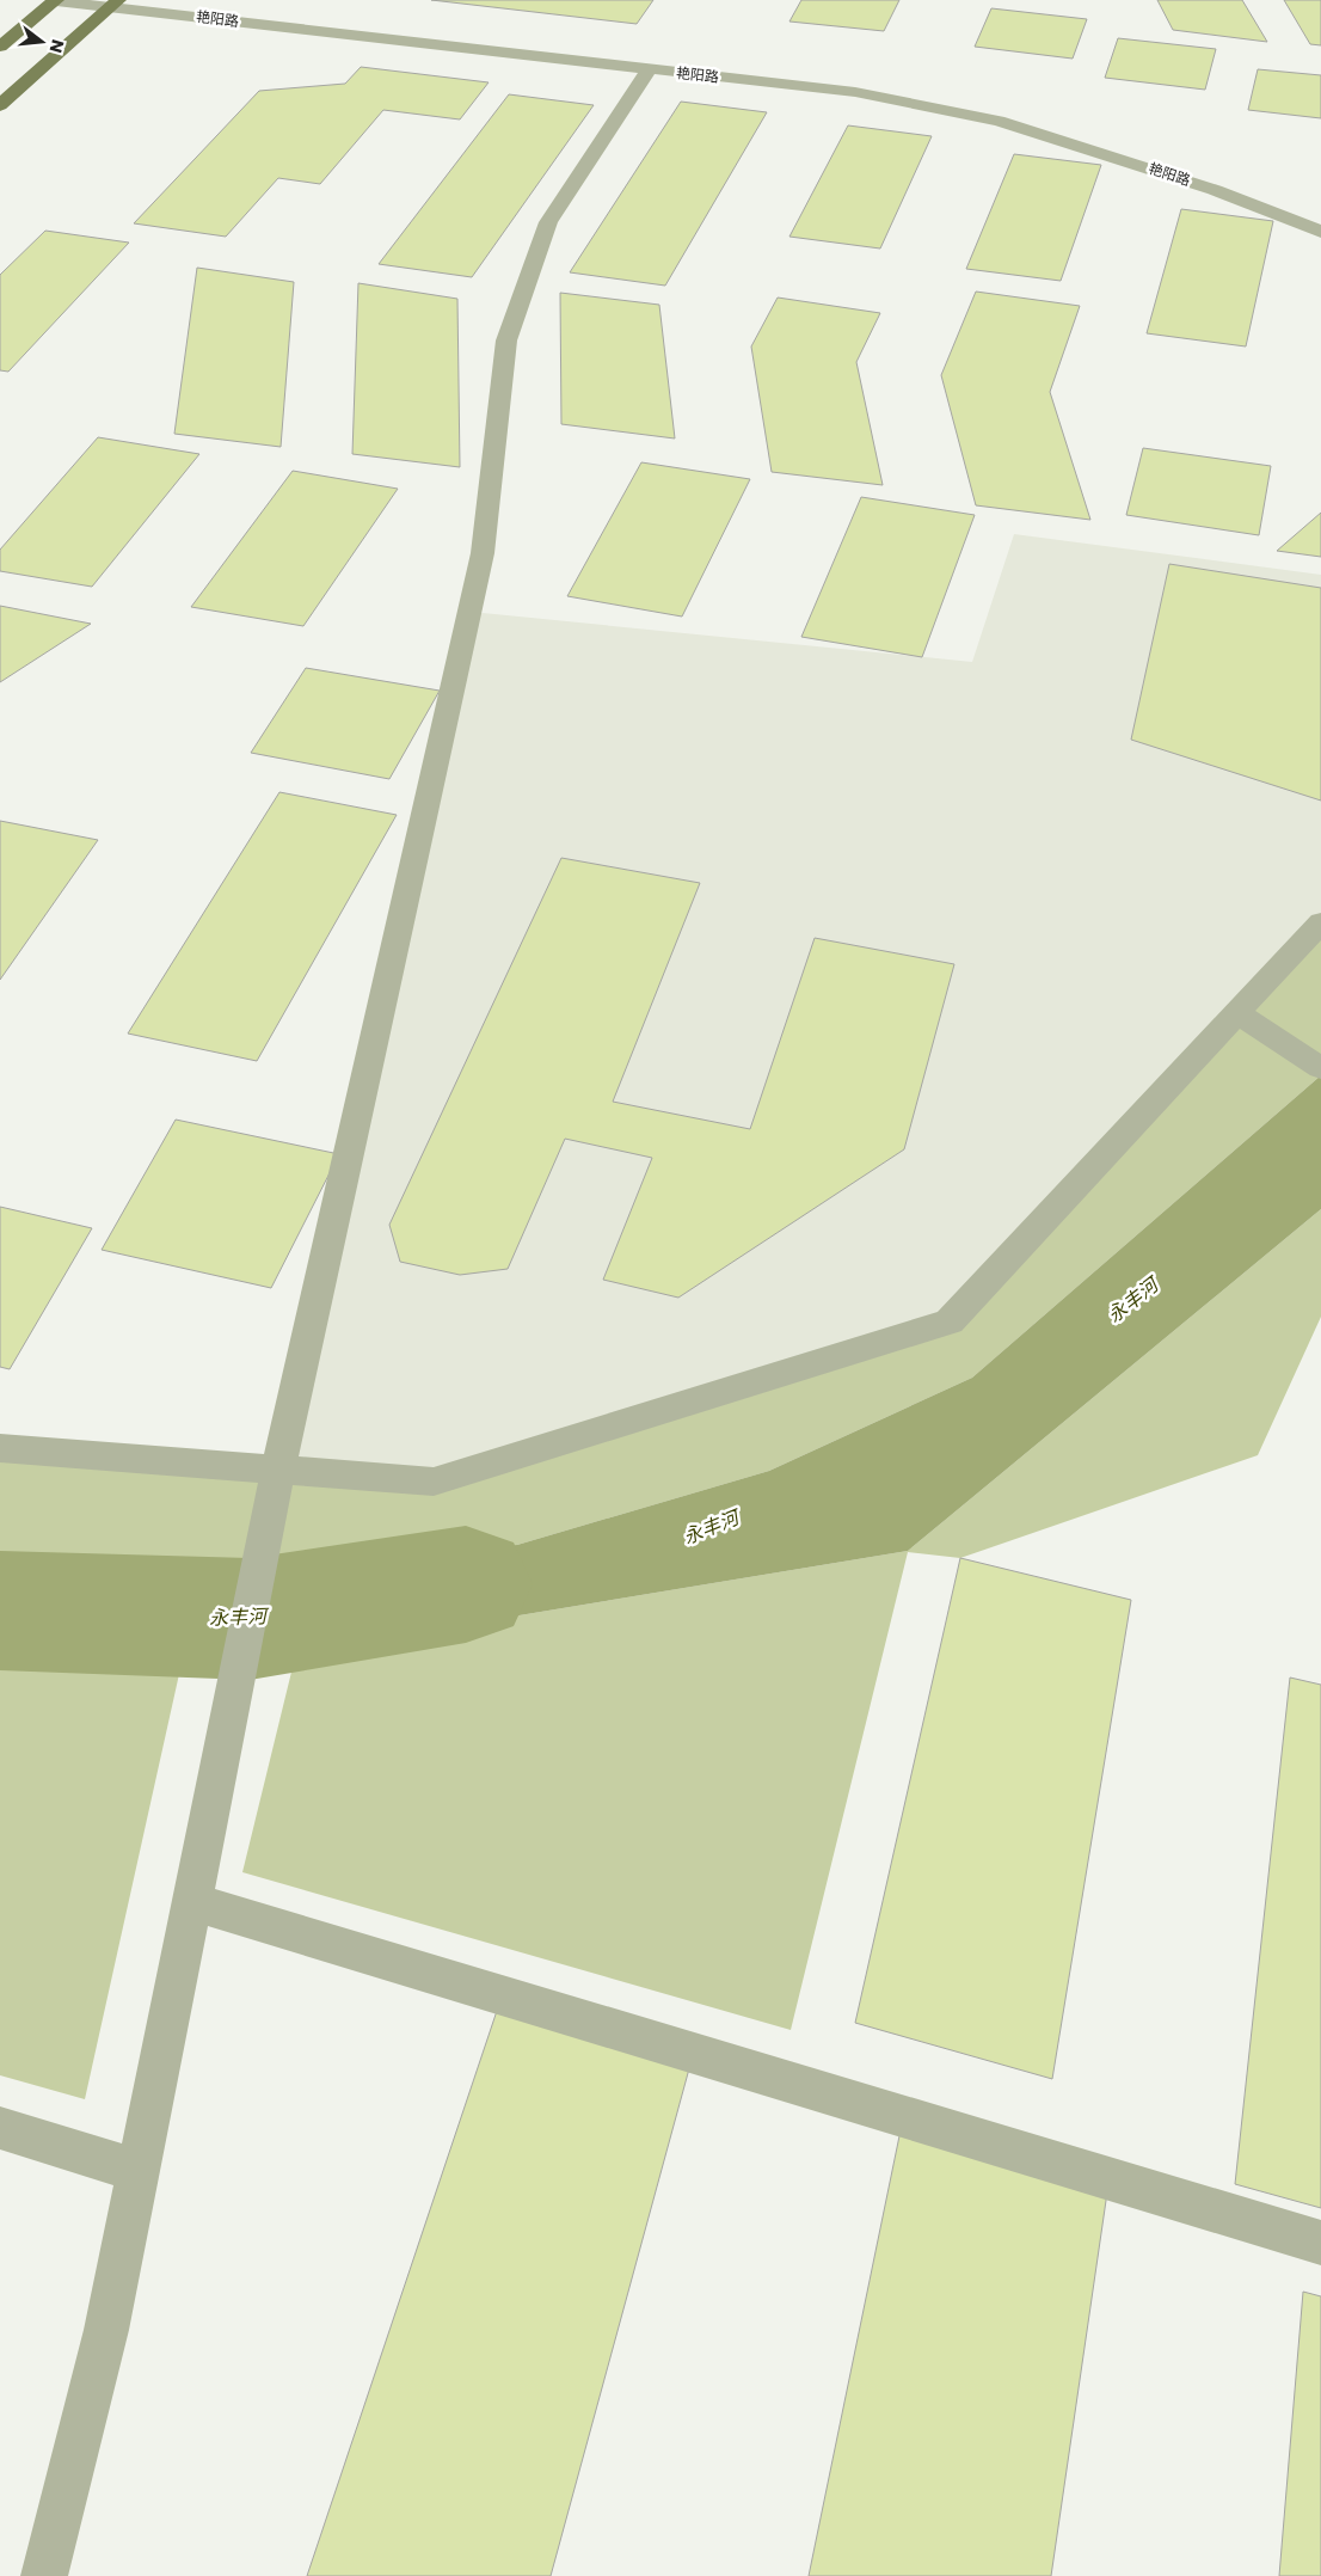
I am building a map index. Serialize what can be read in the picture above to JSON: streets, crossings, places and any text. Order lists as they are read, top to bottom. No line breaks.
{"streets":{"street":["艳阳路"]},"water":["永丰河"],"north":"right"}
